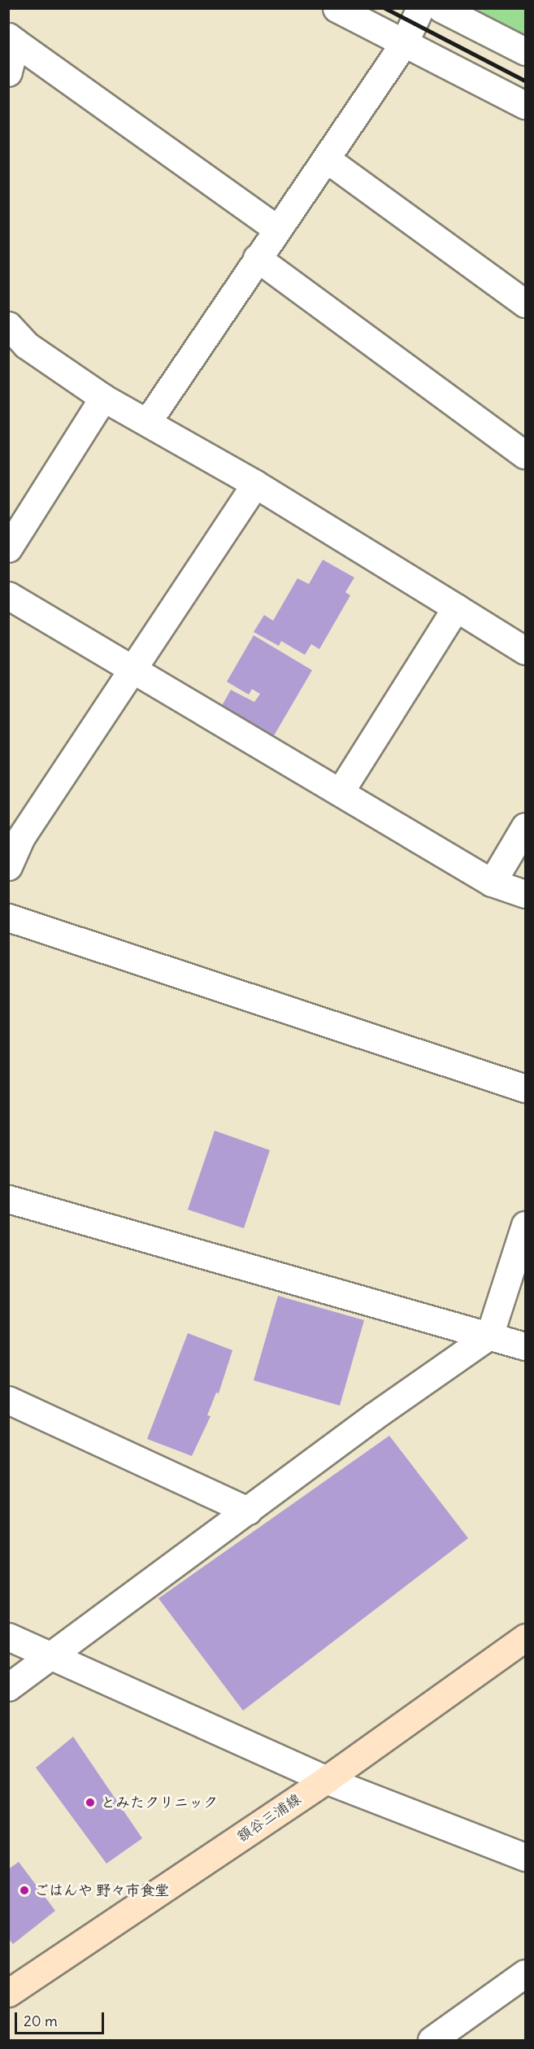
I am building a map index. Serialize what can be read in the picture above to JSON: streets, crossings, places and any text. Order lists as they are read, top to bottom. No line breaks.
{"streets":{"main road":["額谷三浦線"]},"places":["とみたクリニック","ごはんや 野々市食堂"],"scale_bar":"20 m"}
